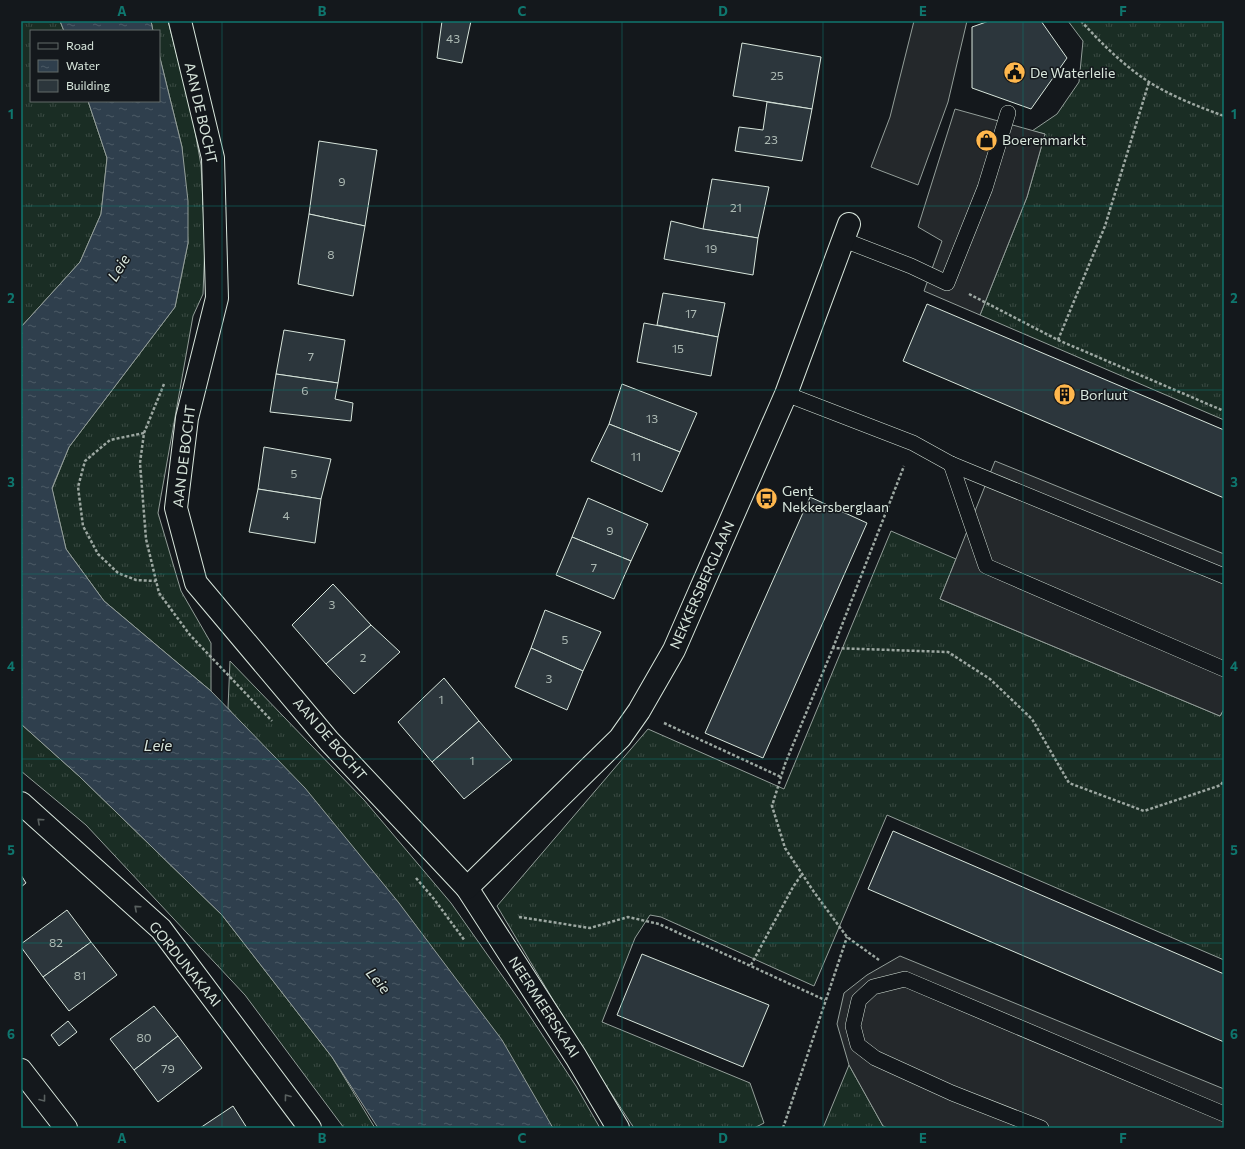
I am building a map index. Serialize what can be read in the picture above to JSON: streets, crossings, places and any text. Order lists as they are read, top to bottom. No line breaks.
{"streets":{"street":["AAN DE BOCHT","NEKKERSBERGLAAN","GORDUNAKAAI","NEERMEERSKAAI"]},"crossings":[["AAN DE BOCHT","NEKKERSBERGLAAN"],["AAN DE BOCHT","NEERMEERSKAAI"],["NEKKERSBERGLAAN","NEERMEERSKAAI"]],"one_way":["GORDUNAKAAI"],"water":["Leie"],"places":{"public building":["De Waterlelie"],"shop":["Boerenmarkt"],"building":["Borluut"],"bus stop":["Gent Nekkersberglaan"]},"house_numbers":["43","25","23","9","21","19","8","17","15","7","6","13","11","5","4","9","7","3","5","2","3","1","1","82","81","80","79"],"legend":["Road","Water","Building"],"grid":{"columns":["A","B","C","D","E","F"],"rows":["1","2","3","4","5","6"]}}
